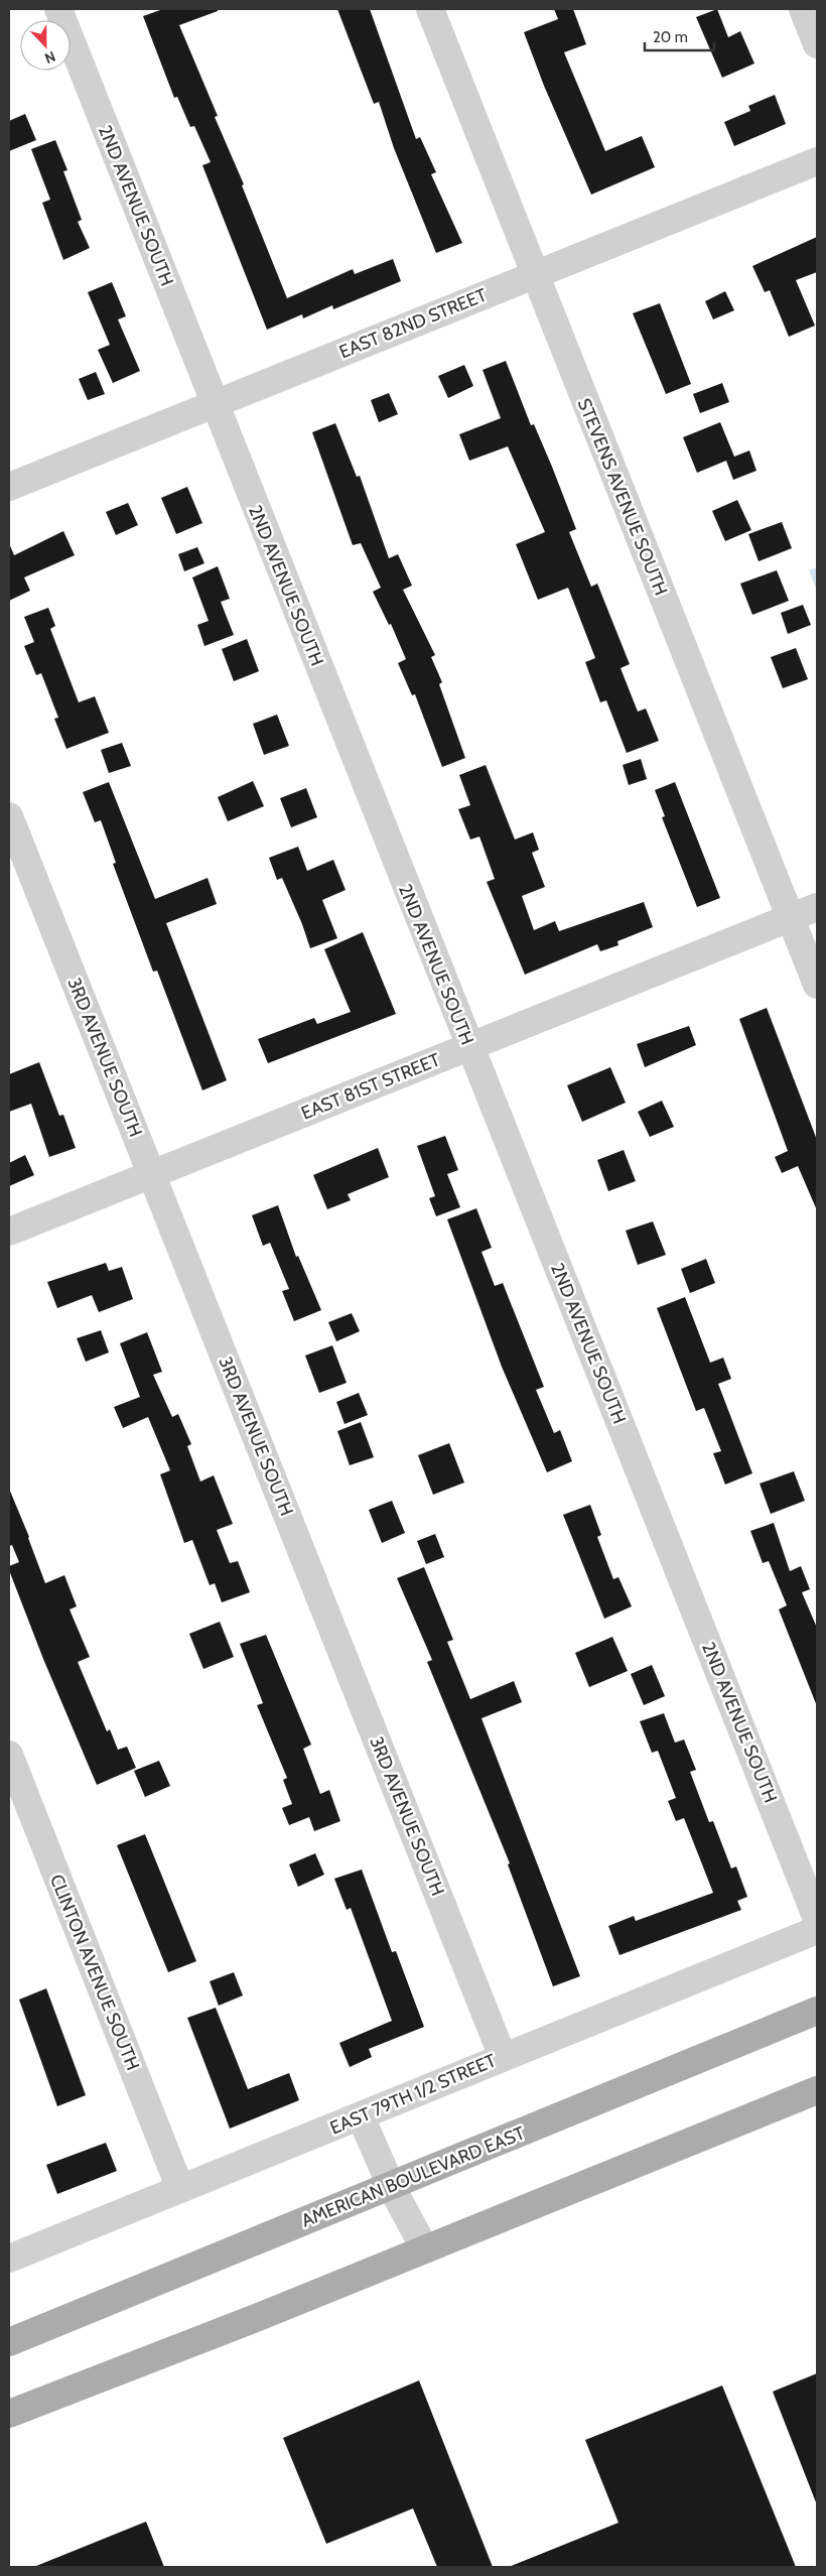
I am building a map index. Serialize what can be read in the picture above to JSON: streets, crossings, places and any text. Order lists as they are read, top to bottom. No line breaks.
{"streets":{"main road":["AMERICAN BOULEVARD EAST"],"street":["2ND AVENUE SOUTH","EAST 82ND STREET","STEVENS AVENUE SOUTH","3RD AVENUE SOUTH","EAST 81ST STREET","CLINTON AVENUE SOUTH","EAST 79TH 1/2 STREET"]},"crossings":[["2ND AVENUE SOUTH","EAST 82ND STREET"],["2ND AVENUE SOUTH","EAST 81ST STREET"],["EAST 82ND STREET","STEVENS AVENUE SOUTH"],["STEVENS AVENUE SOUTH","EAST 81ST STREET"],["3RD AVENUE SOUTH","EAST 81ST STREET"],["3RD AVENUE SOUTH","EAST 79TH 1/2 STREET"],["CLINTON AVENUE SOUTH","EAST 79TH 1/2 STREET"]],"scale_bar":"20 m","north":"bottom"}
